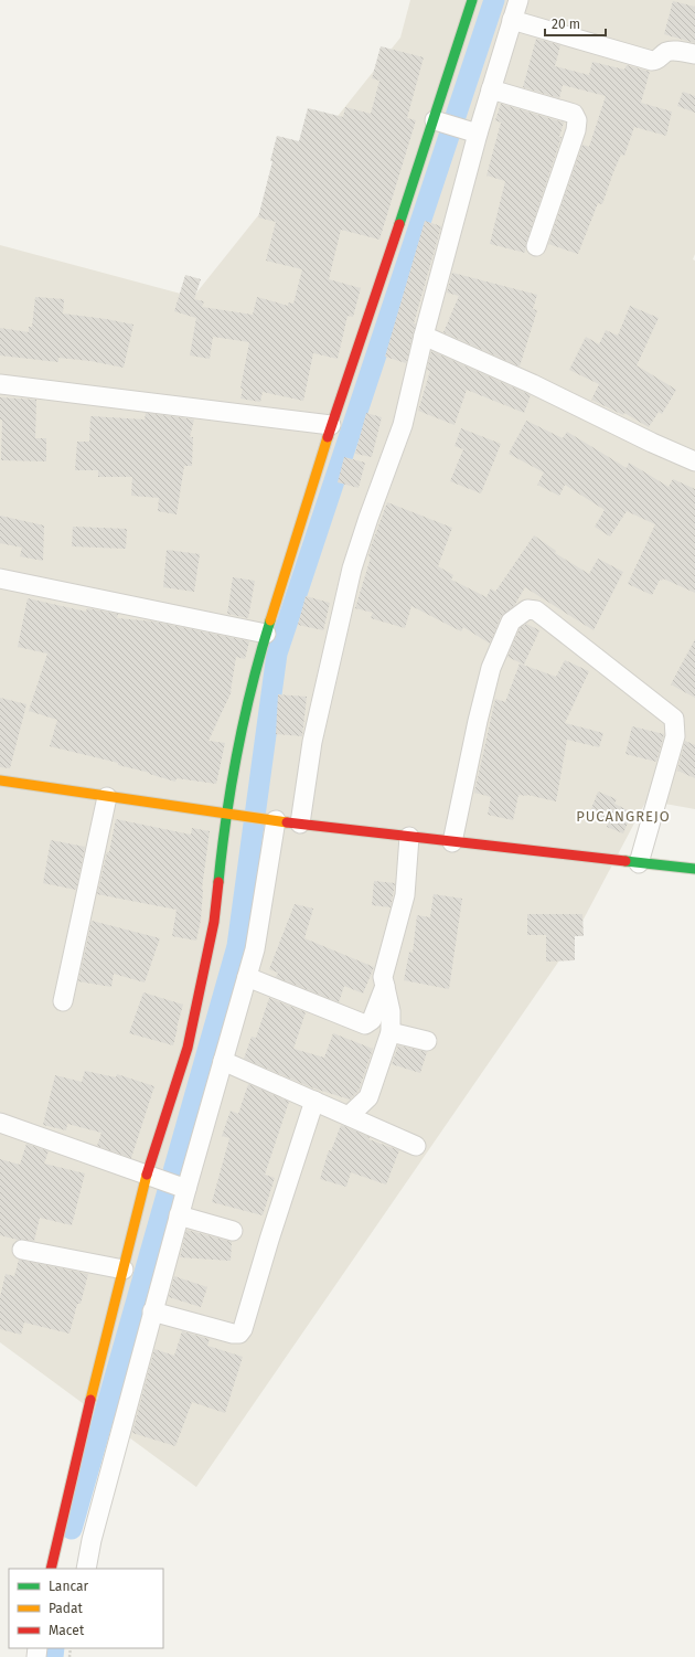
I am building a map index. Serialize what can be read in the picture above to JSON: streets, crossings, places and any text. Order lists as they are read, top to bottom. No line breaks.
{"districts":["PUCANGREJO"],"legend":["Lancar","Padat","Macet"],"scale_bar":"20 m"}
